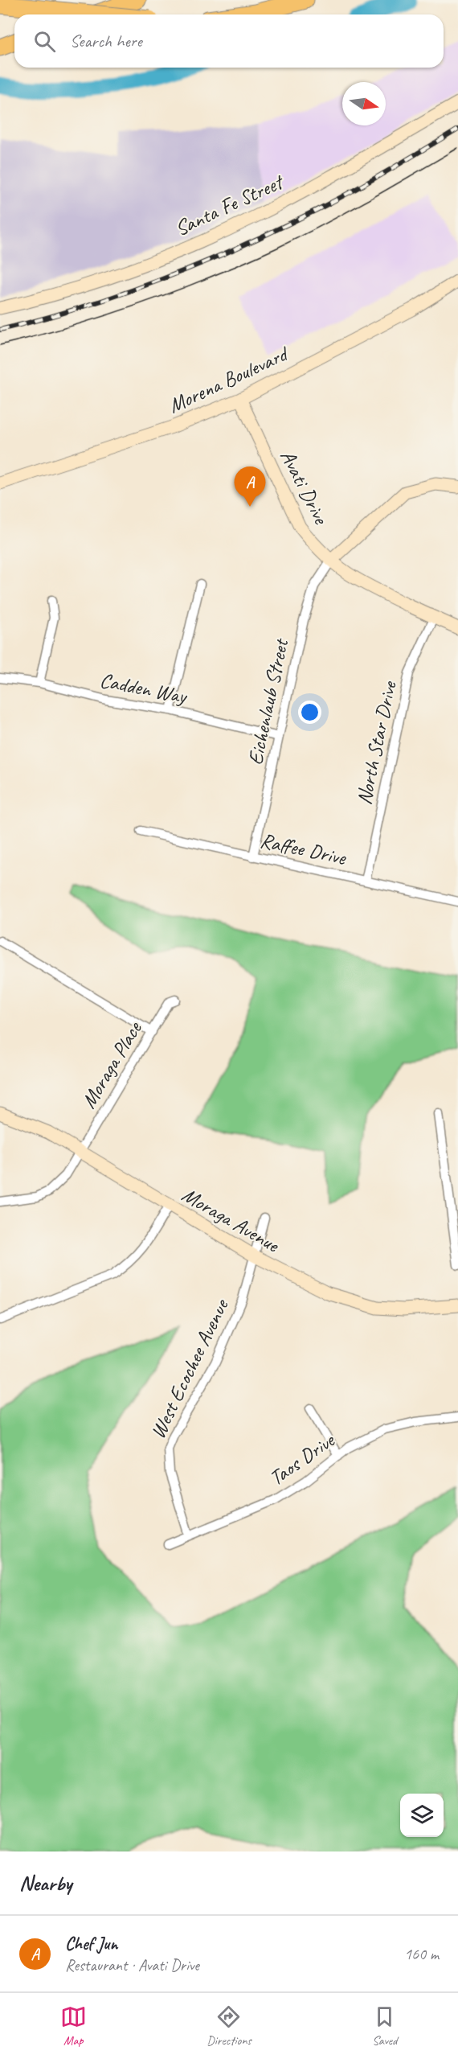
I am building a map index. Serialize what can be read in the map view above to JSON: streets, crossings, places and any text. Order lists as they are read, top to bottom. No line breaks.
{"streets":{"main road":["Santa Fe Street","Morena Boulevard","Avati Drive","Moraga Avenue"],"street":["Cadden Way","Eichenlaub Street","North Star Drive","Raffee Drive","Moraga Place","West Ecochee Avenue","Taos Drive"]},"crossings":[["Morena Boulevard","Avati Drive"],["Avati Drive","Eichenlaub Street"],["Avati Drive","North Star Drive"],["Cadden Way","Eichenlaub Street"],["Eichenlaub Street","Raffee Drive"],["North Star Drive","Raffee Drive"],["Moraga Place","Moraga Avenue"],["Moraga Avenue","West Ecochee Avenue"],["West Ecochee Avenue","Taos Drive"]],"north":"right","page":{"search":"Search here","pins":"A","heading":"Nearby","list":[{"mark":"A","name":"Chef Jun","note":"Restaurant · Avati Drive","value":"160 m"}],"nav":["Map","Directions","Saved"]}}
